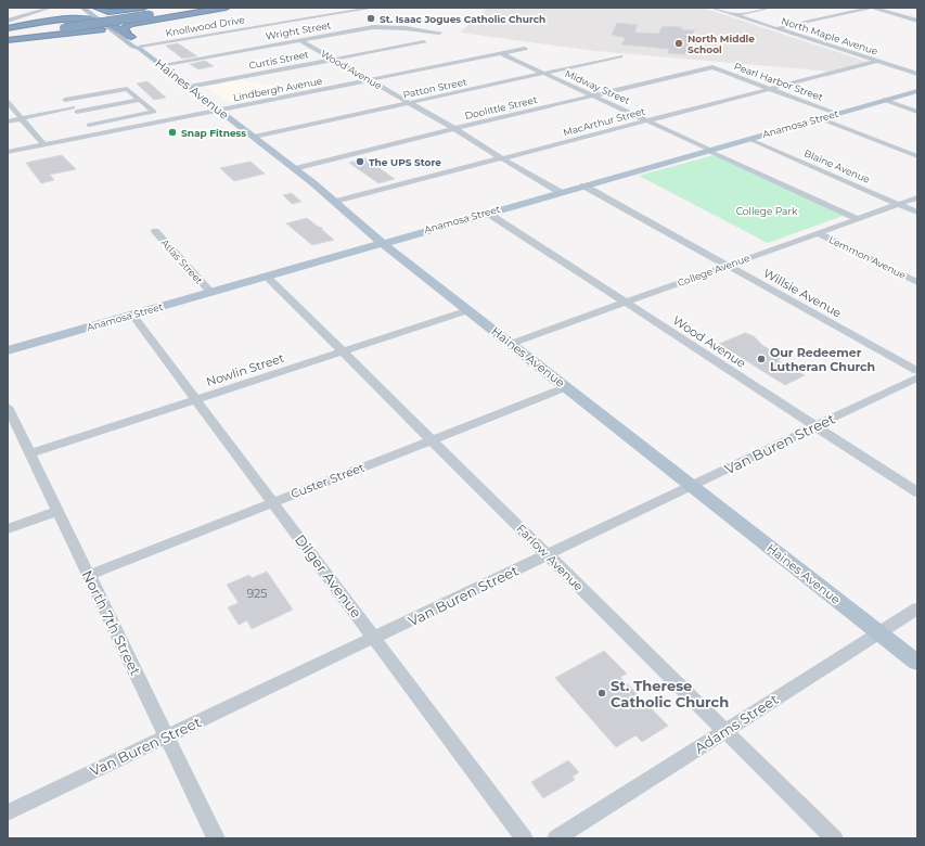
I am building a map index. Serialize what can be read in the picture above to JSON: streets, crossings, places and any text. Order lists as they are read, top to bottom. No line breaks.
{"streets":{"main road":["Haines Avenue","Anamosa Street"],"street":["Knollwood Drive","Wright Street","North Maple Avenue","Curtis Street","Wood Avenue","Pearl Harbor Street","Midway Street","Patton Street","Lindbergh Avenue","Doolittle Street","MacArthur Street","Blaine Avenue","Lemmon Avenue","Atlas Street","College Avenue","Willsie Avenue","Nowlin Street","Van Buren Street","Custer Street","Farlow Avenue","Dilger Avenue","North 7th Street","Adams Street"]},"crossings":[["Knollwood Drive","Haines Avenue"],["Wright Street","Wood Avenue"],["Wright Street","Haines Avenue"],["North Maple Avenue","MacArthur Street"],["Curtis Street","Wood Avenue"],["Curtis Street","Haines Avenue"],["Wood Avenue","Patton Street"],["Wood Avenue","Lindbergh Avenue"],["Wood Avenue","Doolittle Street"],["Wood Avenue","MacArthur Street"],["Wood Avenue","Anamosa Street"],["Wood Avenue","College Avenue"],["Wood Avenue","Van Buren Street"],["Pearl Harbor Street","Doolittle Street"],["Pearl Harbor Street","MacArthur Street"],["Pearl Harbor Street","Anamosa Street"],["Midway Street","Patton Street"],["Midway Street","Lindbergh Avenue"],["Midway Street","Doolittle Street"],["Midway Street","MacArthur Street"],["Midway Street","Anamosa Street"],["Midway Street","College Avenue"],["Patton Street","Haines Avenue"],["Haines Avenue","Lindbergh Avenue"],["Haines Avenue","Doolittle Street"],["Haines Avenue","MacArthur Street"],["Haines Avenue","Anamosa Street"],["Haines Avenue","College Avenue"],["Haines Avenue","Nowlin Street"],["Haines Avenue","Van Buren Street"],["Haines Avenue","Custer Street"],["Haines Avenue","Adams Street"],["Anamosa Street","Blaine Avenue"],["Anamosa Street","Atlas Street"],["Anamosa Street","Willsie Avenue"],["Anamosa Street","Farlow Avenue"],["Anamosa Street","Dilger Avenue"],["Blaine Avenue","College Avenue"],["Lemmon Avenue","College Avenue"],["College Avenue","Willsie Avenue"],["Nowlin Street","Farlow Avenue"],["Nowlin Street","Dilger Avenue"],["Nowlin Street","North 7th Street"],["Van Buren Street","Farlow Avenue"],["Van Buren Street","Dilger Avenue"],["Van Buren Street","North 7th Street"],["Custer Street","Farlow Avenue"],["Custer Street","Dilger Avenue"],["Custer Street","North 7th Street"],["Farlow Avenue","Adams Street"]],"parks":["College Park"],"places":["St. Isaac Jogues Catholic Church","North Middle School","Snap Fitness","The UPS Store","Our Redeemer Lutheran Church","St. Therese Catholic Church"],"house_numbers":["925"]}
